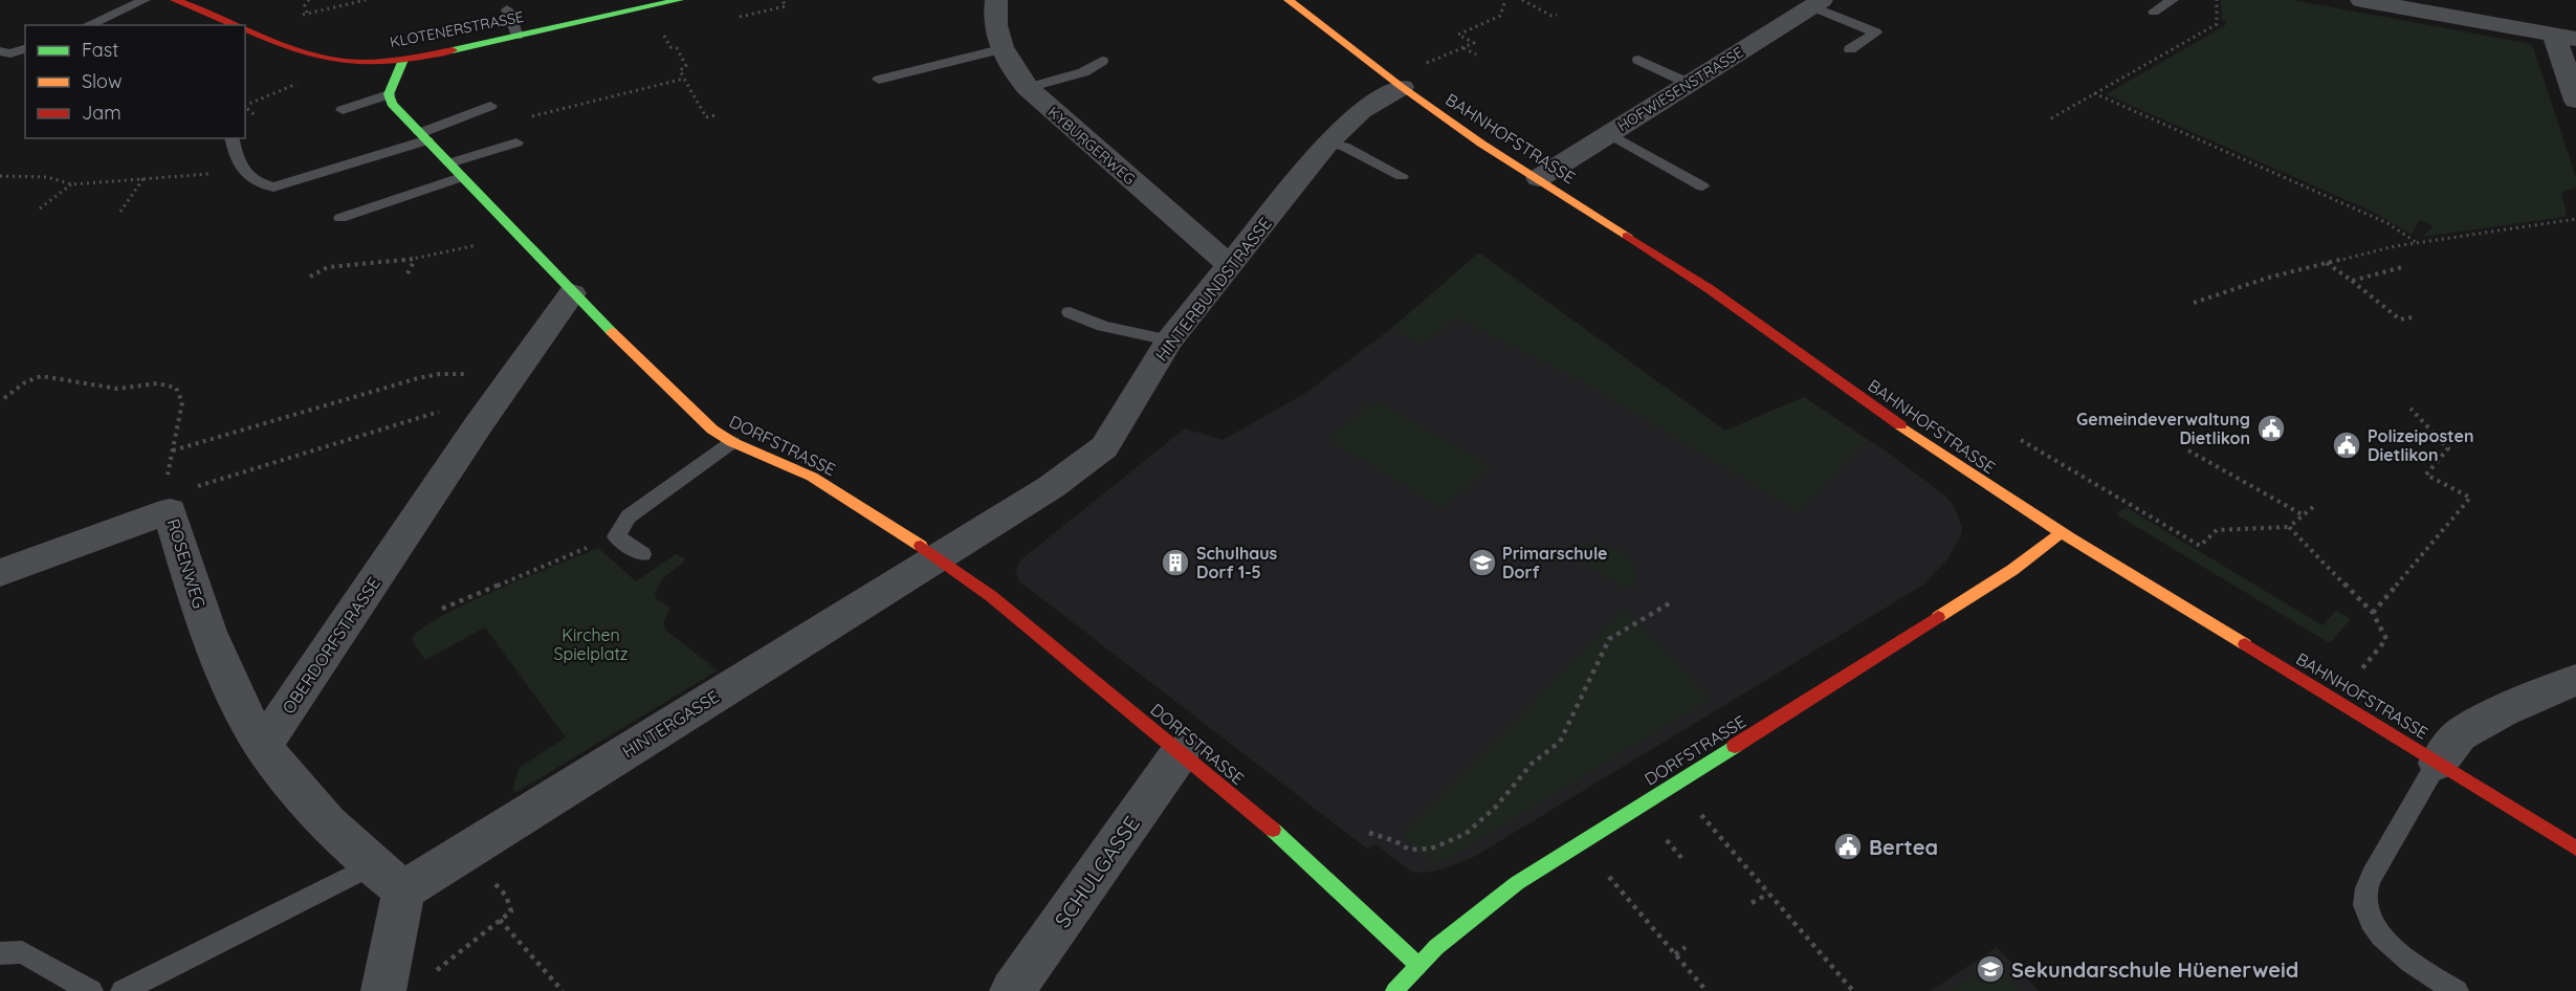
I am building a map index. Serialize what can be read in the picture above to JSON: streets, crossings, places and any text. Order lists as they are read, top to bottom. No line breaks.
{"streets":{"street":["KLOTENERSTRASSE","HOFWIESENSTRASSE","BAHNHOFSTRASSE","KYBURGERWEG","HINTERBUNDSTRASSE","DORFSTRASSE","ROSENWEG","OBERDORFSTRASSE","HINTERGASSE","SCHULGASSE"]},"crossings":[["HOFWIESENSTRASSE","BAHNHOFSTRASSE"],["BAHNHOFSTRASSE","HINTERBUNDSTRASSE"],["BAHNHOFSTRASSE","DORFSTRASSE"],["KYBURGERWEG","HINTERBUNDSTRASSE"],["HINTERBUNDSTRASSE","DORFSTRASSE"],["HINTERBUNDSTRASSE","HINTERGASSE"],["DORFSTRASSE","OBERDORFSTRASSE"],["DORFSTRASSE","HINTERGASSE"],["DORFSTRASSE","SCHULGASSE"],["ROSENWEG","OBERDORFSTRASSE"]],"parks":["Kirchen Spielplatz"],"places":{"public building":["Gemeindeverwaltung Dietlikon","Polizeiposten Dietlikon","Bertea"],"building":["Schulhaus Dorf 1-5"],"school or university":["Primarschule Dorf","Sekundarschule Hüenerweid"]},"legend":["Fast","Slow","Jam"]}
